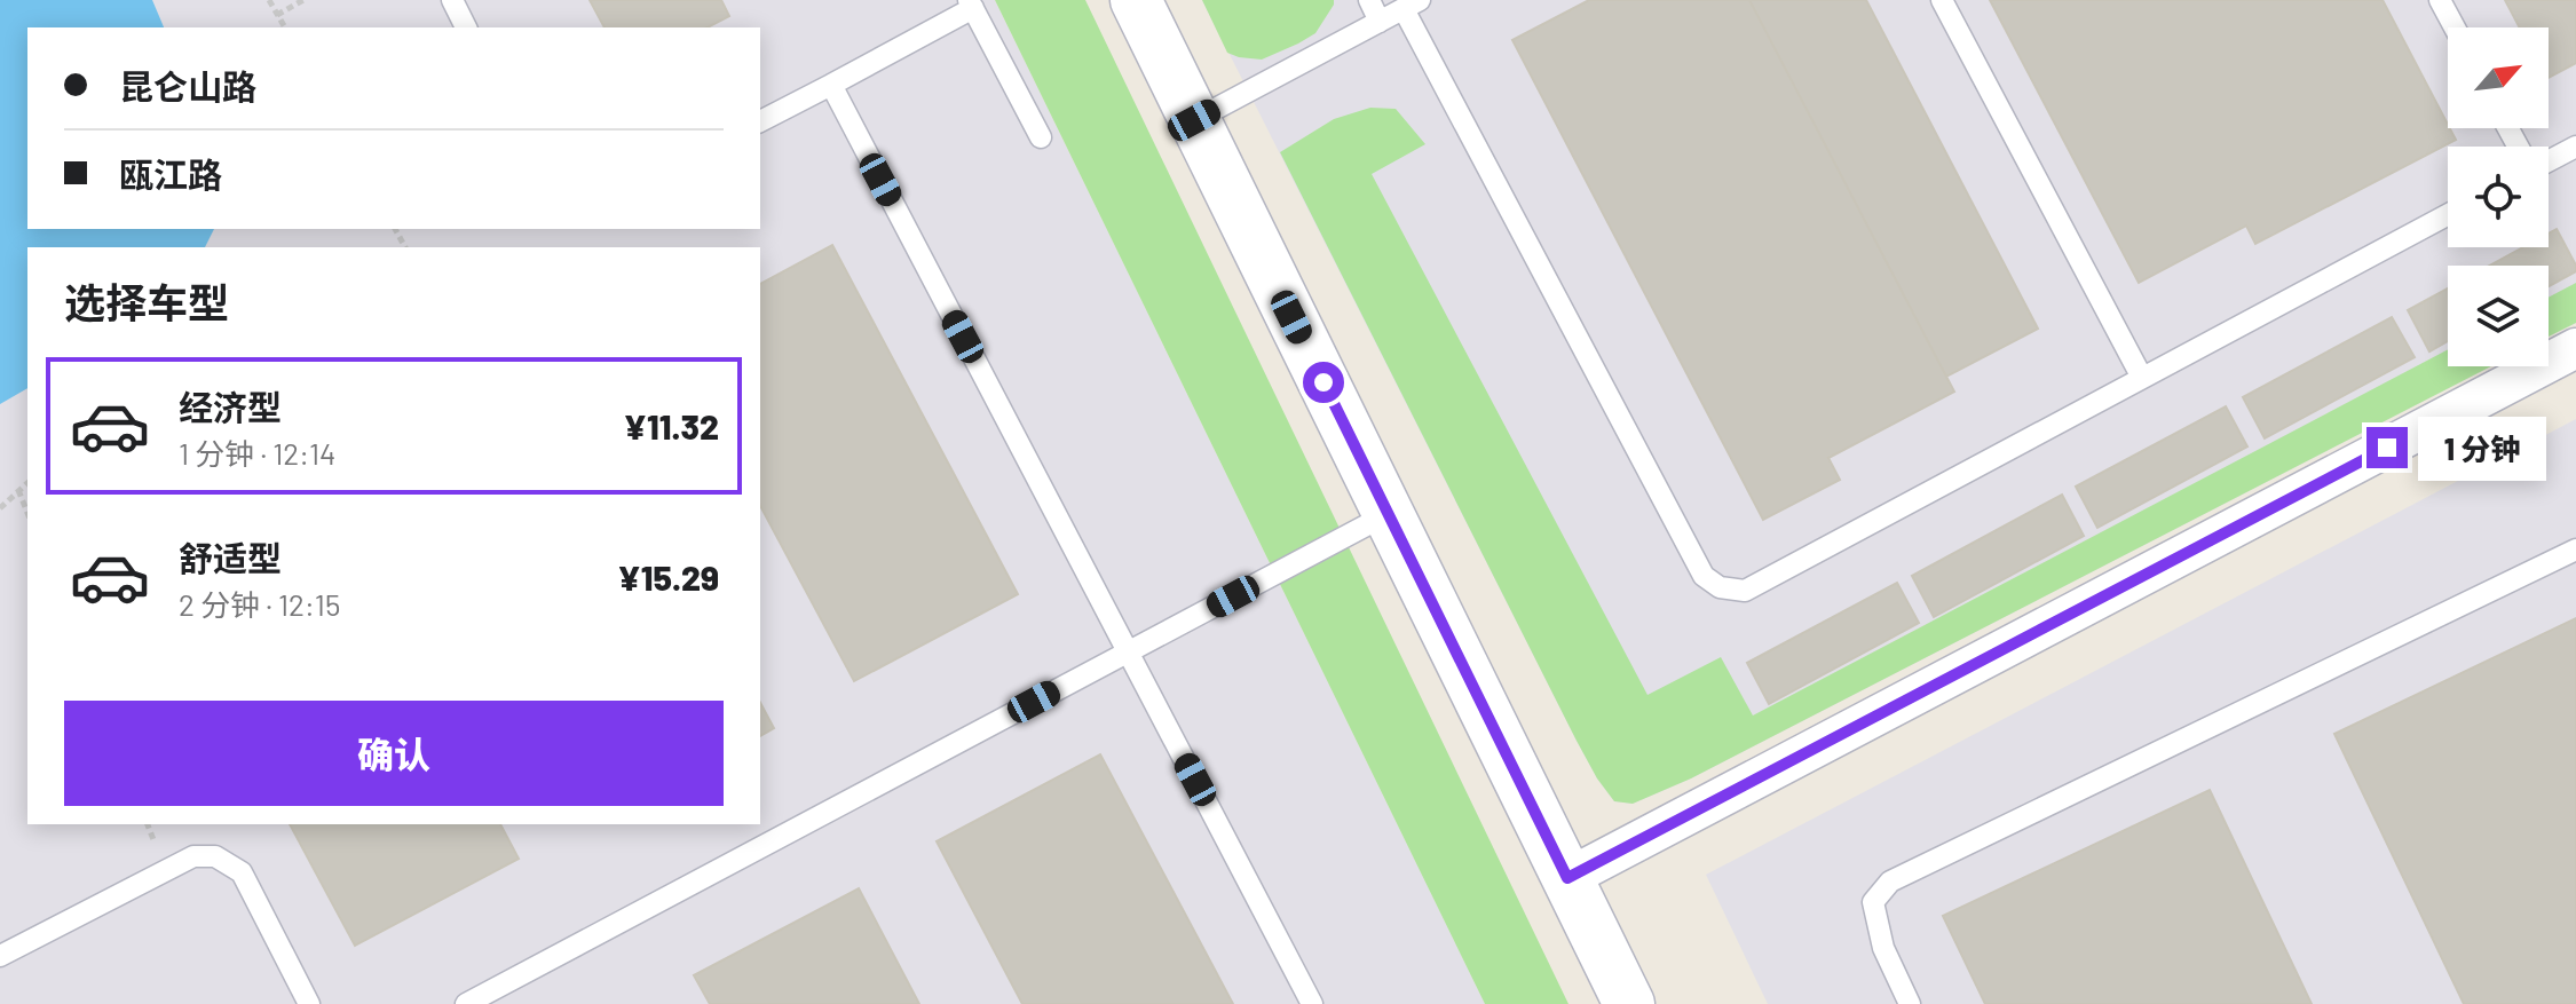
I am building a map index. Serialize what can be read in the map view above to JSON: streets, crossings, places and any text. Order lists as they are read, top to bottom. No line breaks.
{"north":"top right","page":{"banner":["昆仑山路","瓯江路"],"heading":"选择车型","list":[{"name":"经济型","note":"1 分钟 · 12:14","value":"¥11.32"},{"name":"舒适型","note":"2 分钟 · 12:15","value":"¥15.29"}],"bubble":"1 分钟","buttons":"确认"}}
